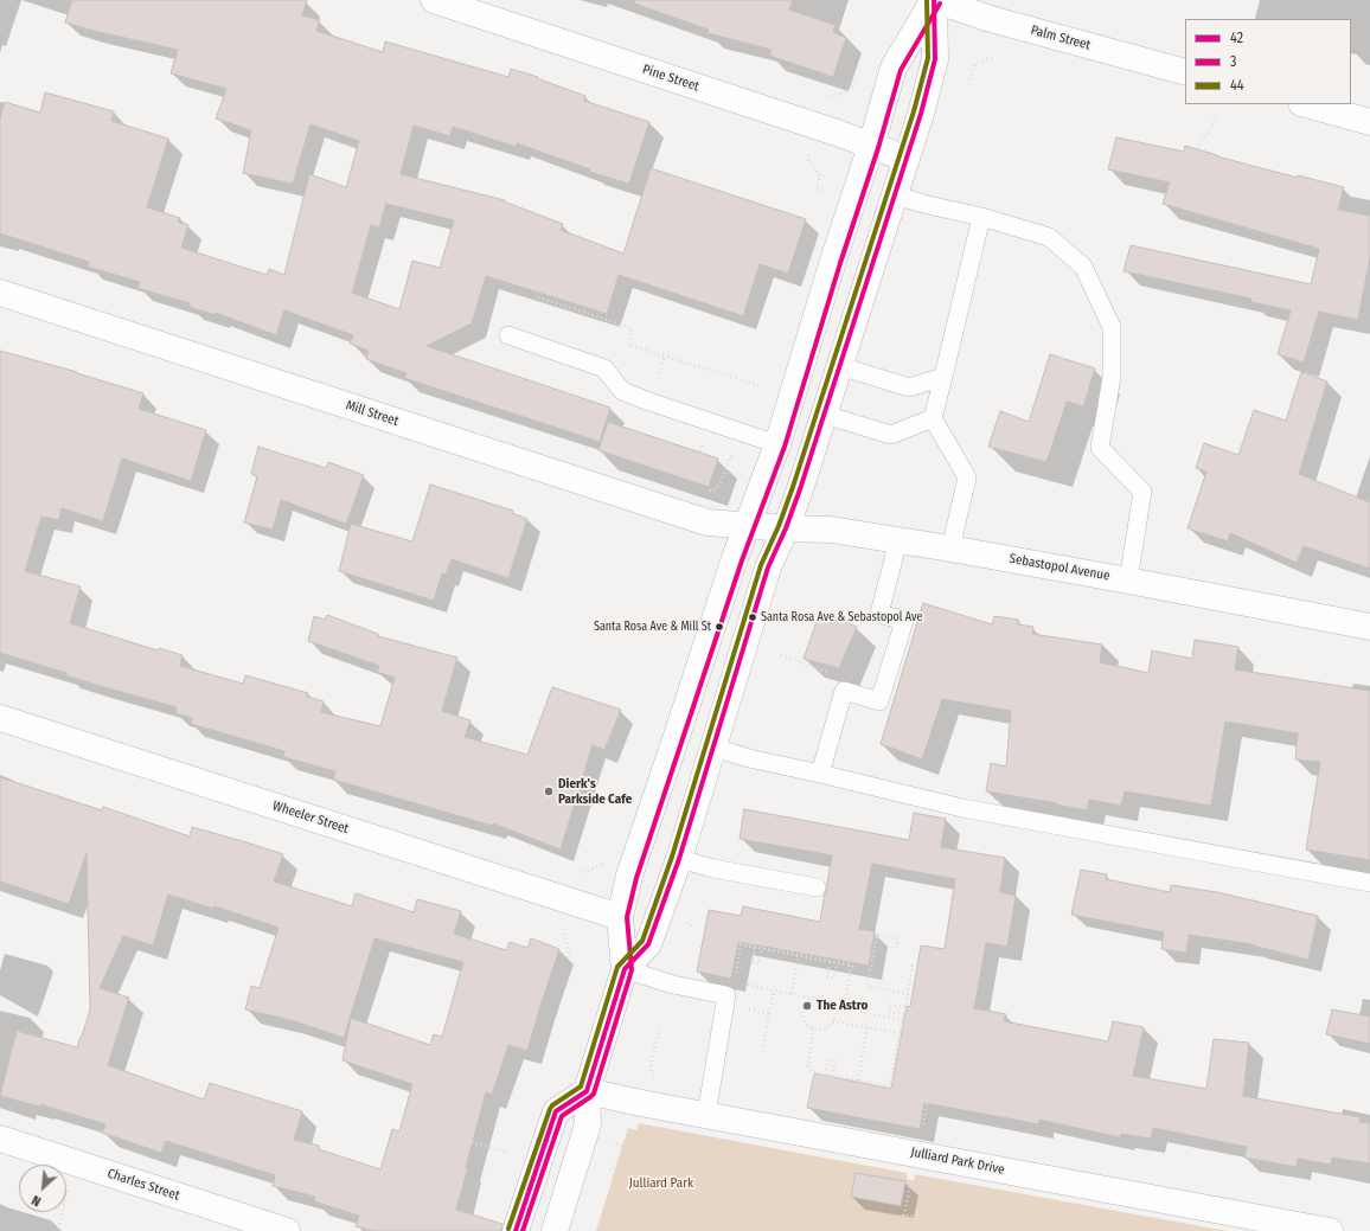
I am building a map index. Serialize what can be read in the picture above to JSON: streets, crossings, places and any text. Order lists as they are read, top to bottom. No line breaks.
{"streets":{"street":["Palm Street","Pine Street","Mill Street","Sebastopol Avenue","Wheeler Street","Julliard Park Drive","Charles Street"]},"crossings":[["Mill Street","Sebastopol Avenue"]],"parks":["Julliard Park"],"places":["Santa Rosa Ave & Sebastopol Ave","Santa Rosa Ave & Mill St","Dierk's Parkside Cafe","The Astro"],"lines":["transit line 42","transit line 44","transit line 3"],"legend":["42","3","44"],"north":"bottom left"}
